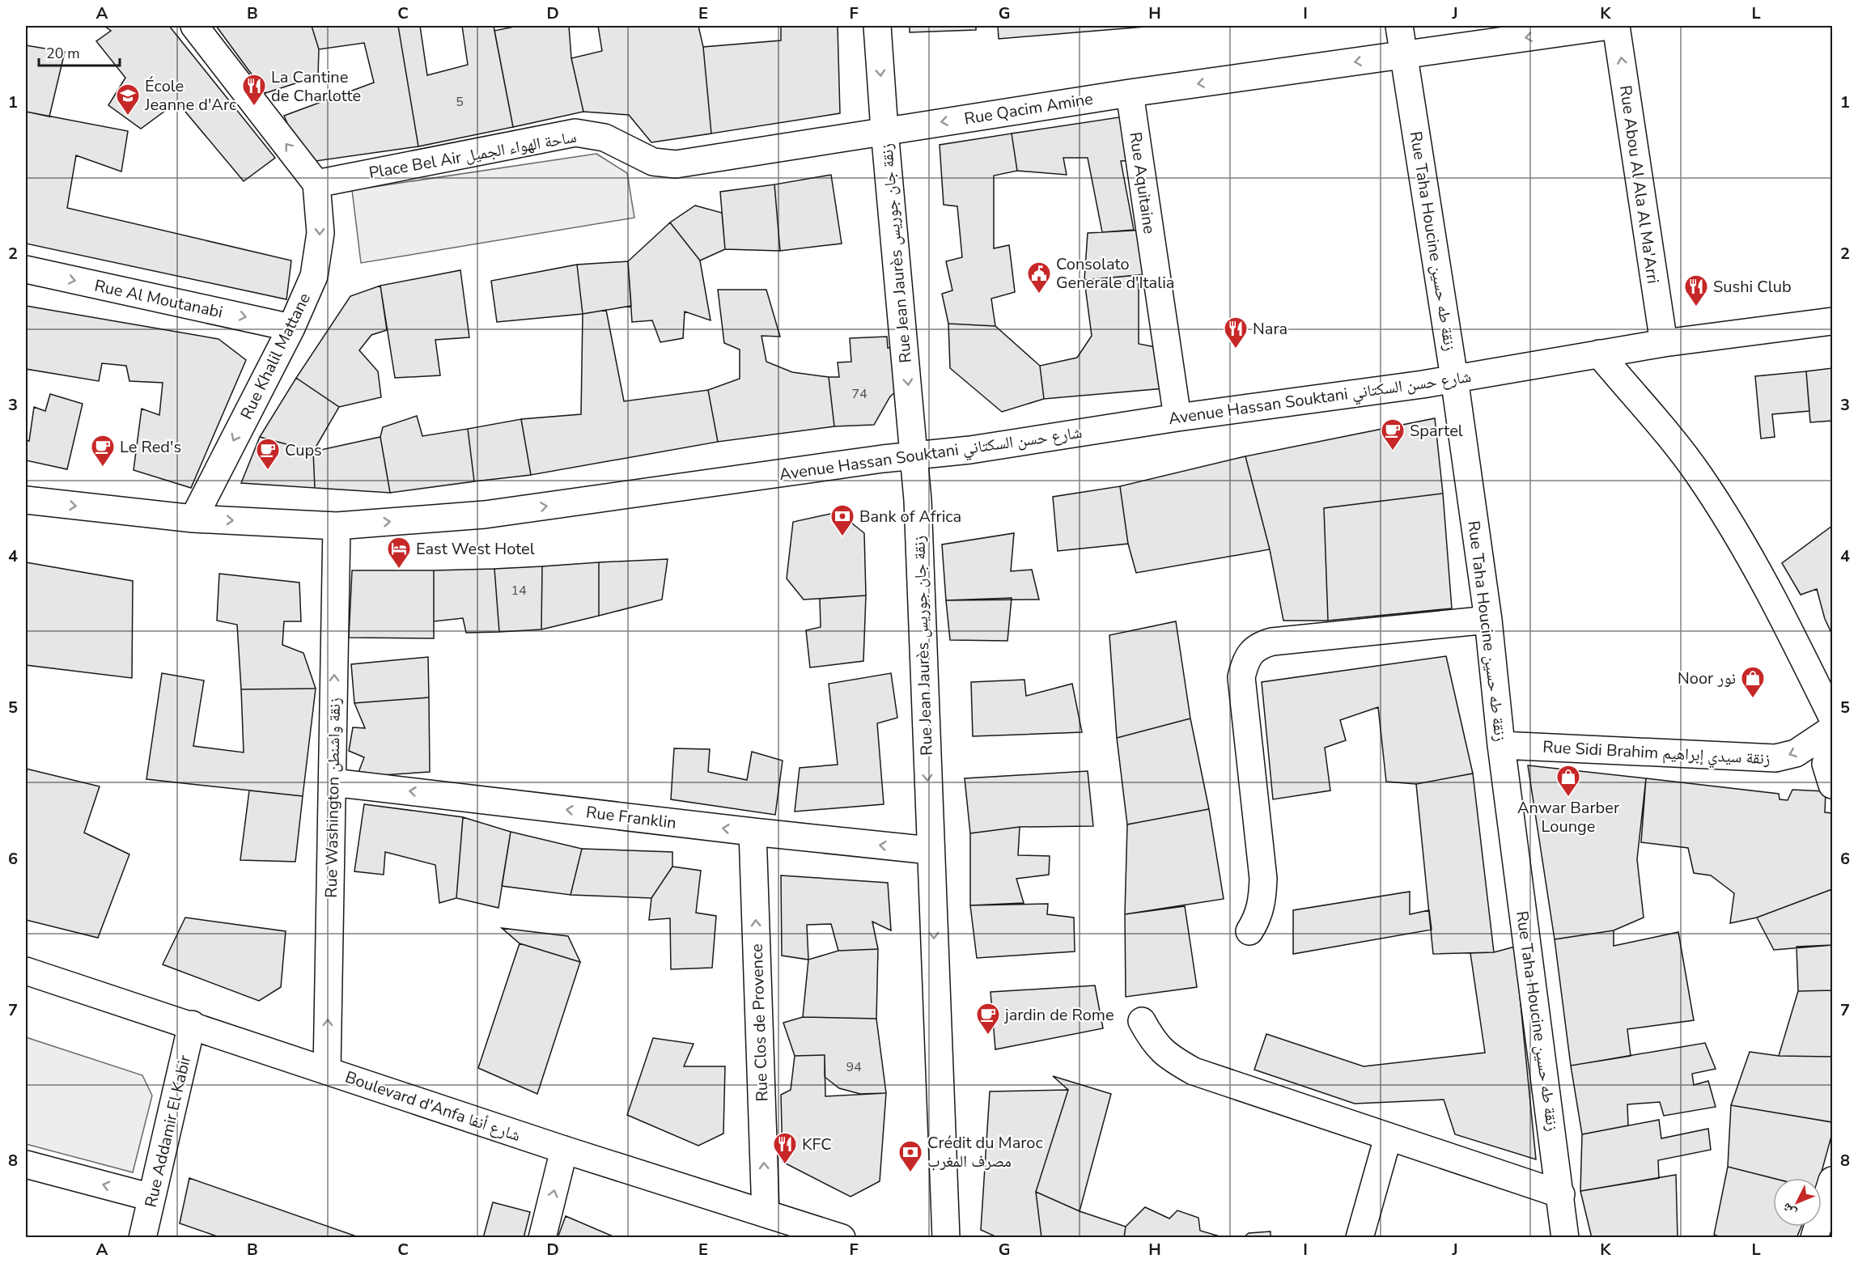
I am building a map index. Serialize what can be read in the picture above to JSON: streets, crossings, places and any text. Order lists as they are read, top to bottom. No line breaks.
{"streets":{"street":["Rue Qacim Amine","Place Bel Air ساحة الهواء الجميل","Rue Aquitaine","Rue Abou Al Ala Al Ma'Arri","Rue Taha Houcine زنقة طه حسين","Rue Jean Jaurès زنقة جان جوريس","Rue Al Moutanabi","Rue Khalil Mattane","Avenue Hassan Souktani شارع حسن السكتاني","Rue Sidi Brahim زنقة سيدي إبراهيم","Rue Washington زنقة واشنطن","Rue Franklin","Rue Clos de Provence","Boulevard d'Anfa شارع أنفا","Rue Addamir El Kabir"]},"crossings":[["Rue Qacim Amine","Place Bel Air ساحة الهواء الجميل"],["Rue Qacim Amine","Rue Aquitaine"],["Rue Qacim Amine","Rue Taha Houcine زنقة طه حسين"],["Rue Qacim Amine","Rue Jean Jaurès زنقة جان جوريس"],["Place Bel Air ساحة الهواء الجميل","Rue Khalil Mattane"],["Rue Aquitaine","Avenue Hassan Souktani شارع حسن السكتاني"],["Rue Abou Al Ala Al Ma'Arri","Avenue Hassan Souktani شارع حسن السكتاني"],["Rue Taha Houcine زنقة طه حسين","Avenue Hassan Souktani شارع حسن السكتاني"],["Rue Taha Houcine زنقة طه حسين","Rue Sidi Brahim زنقة سيدي إبراهيم"],["Rue Jean Jaurès زنقة جان جوريس","Avenue Hassan Souktani شارع حسن السكتاني"],["Rue Jean Jaurès زنقة جان جوريس","Rue Franklin"],["Rue Al Moutanabi","Rue Khalil Mattane"],["Rue Khalil Mattane","Avenue Hassan Souktani شارع حسن السكتاني"],["Avenue Hassan Souktani شارع حسن السكتاني","Rue Washington زنقة واشنطن"],["Rue Washington زنقة واشنطن","Rue Franklin"],["Rue Washington زنقة واشنطن","Boulevard d'Anfa شارع أنفا"],["Rue Franklin","Rue Clos de Provence"],["Rue Clos de Provence","Boulevard d'Anfa شارع أنفا"],["Boulevard d'Anfa شارع أنفا","Rue Addamir El Kabir"]],"one_way":["Rue Qacim Amine","Rue Abou Al Ala Al Ma'Arri","Rue Jean Jaurès زنقة جان جوريس","Rue Al Moutanabi","Rue Khalil Mattane","Avenue Hassan Souktani شارع حسن السكتاني","Rue Sidi Brahim زنقة سيدي إبراهيم","Rue Washington زنقة واشنطن","Rue Franklin","Rue Clos de Provence"],"places":{"restaurant":["La Cantine de Charlotte","Sushi Club","Nara","KFC"],"school or university":["École Jeanne d'Arc"],"public building":["Consolato Generale d'Italia"],"cafe":["Spartel","Le Red's","Cups","jardin de Rome"],"bank":["Bank of Africa","Crédit du Maroc مصرف المغرب"],"hotel":["East West Hotel"],"shop":["Noor نور","Anwar Barber Lounge"]},"house_numbers":["5","74","14","94"],"scale_bar":"20 m","north":"bottom left","grid":{"columns":["A","B","C","D","E","F","G","H","I","J","K","L"],"rows":["1","2","3","4","5","6","7","8"]}}
